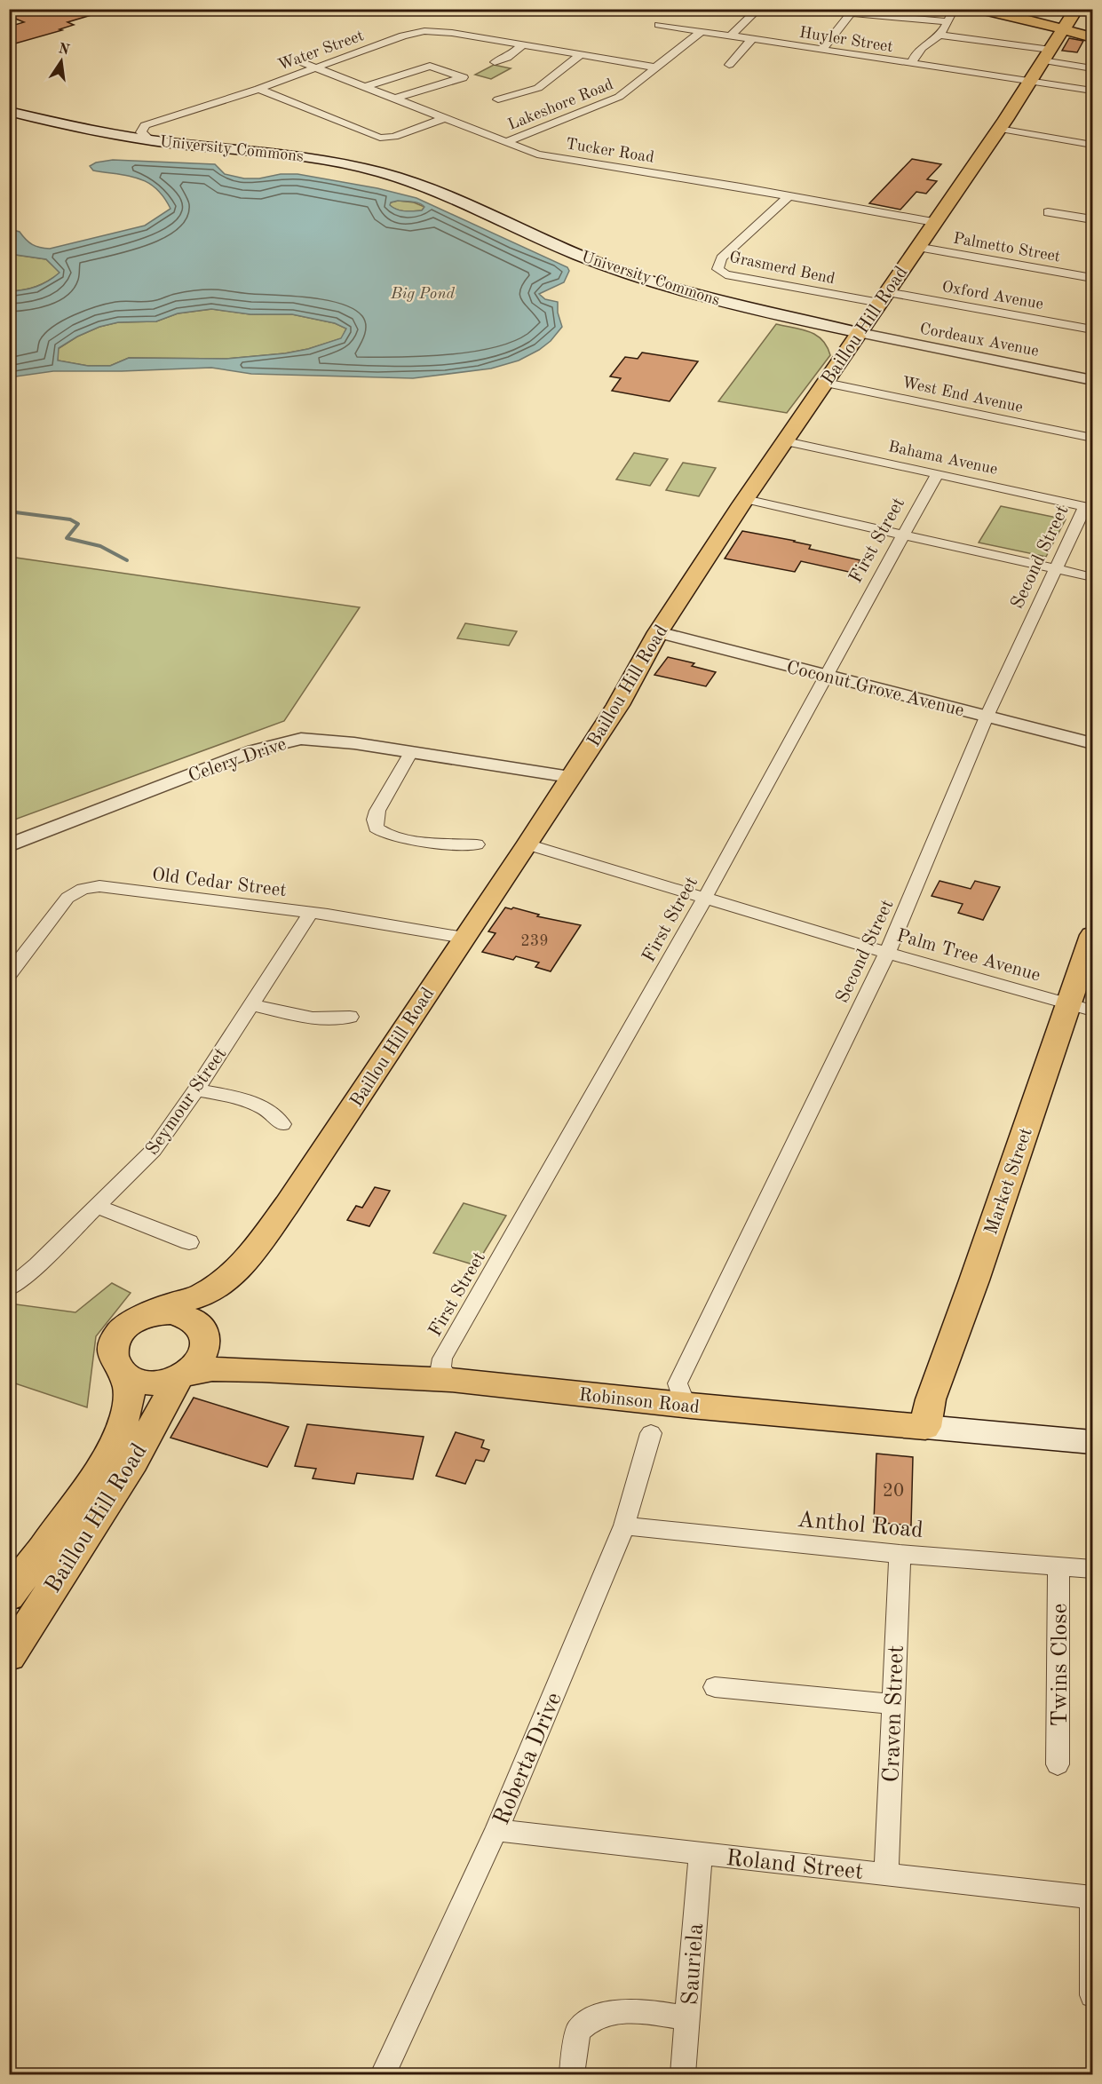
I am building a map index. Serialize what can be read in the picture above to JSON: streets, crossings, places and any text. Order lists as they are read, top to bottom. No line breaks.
{"streets":{"main road":["University Commons","Baillou Hill Road","Market Street","Robinson Road"],"street":["Huyler Street","Water Street","Lakeshore Road","Tucker Road","Palmetto Street","Grasmerd Bend","Oxford Avenue","Cordeaux Avenue","West End Avenue","Bahama Avenue","First Street","Second Street","Coconut Grove Avenue","Celery Drive","Old Cedar Street","Palm Tree Avenue","Seymour Street","Anthol Road","Twins Close","Craven Street","Roberta Drive","Roland Street","Sauriela"]},"crossings":[["Huyler Street","Lakeshore Road"],["Huyler Street","Baillou Hill Road"],["Water Street","Lakeshore Road"],["Water Street","University Commons"],["Water Street","Tucker Road"],["Lakeshore Road","Tucker Road"],["University Commons","Baillou Hill Road"],["University Commons","Cordeaux Avenue"],["Tucker Road","Grasmerd Bend"],["Tucker Road","Baillou Hill Road"],["Palmetto Street","Baillou Hill Road"],["Grasmerd Bend","Oxford Avenue"],["Grasmerd Bend","Baillou Hill Road"],["Oxford Avenue","Baillou Hill Road"],["Baillou Hill Road","Cordeaux Avenue"],["Baillou Hill Road","West End Avenue"],["Baillou Hill Road","Bahama Avenue"],["Baillou Hill Road","Coconut Grove Avenue"],["Baillou Hill Road","Celery Drive"],["Baillou Hill Road","Old Cedar Street"],["Baillou Hill Road","Palm Tree Avenue"],["Baillou Hill Road","Robinson Road"],["Bahama Avenue","First Street"],["Bahama Avenue","Second Street"],["First Street","Coconut Grove Avenue"],["First Street","Palm Tree Avenue"],["First Street","Robinson Road"],["Second Street","Coconut Grove Avenue"],["Second Street","Palm Tree Avenue"],["Second Street","Robinson Road"],["Old Cedar Street","Seymour Street"],["Palm Tree Avenue","Market Street"],["Market Street","Robinson Road"],["Anthol Road","Twins Close"],["Anthol Road","Craven Street"],["Anthol Road","Roberta Drive"],["Craven Street","Roland Street"],["Roberta Drive","Roland Street"],["Roland Street","Sauriela"]],"water":["Big Pond"],"house_numbers":["239","20"],"north":"top"}
